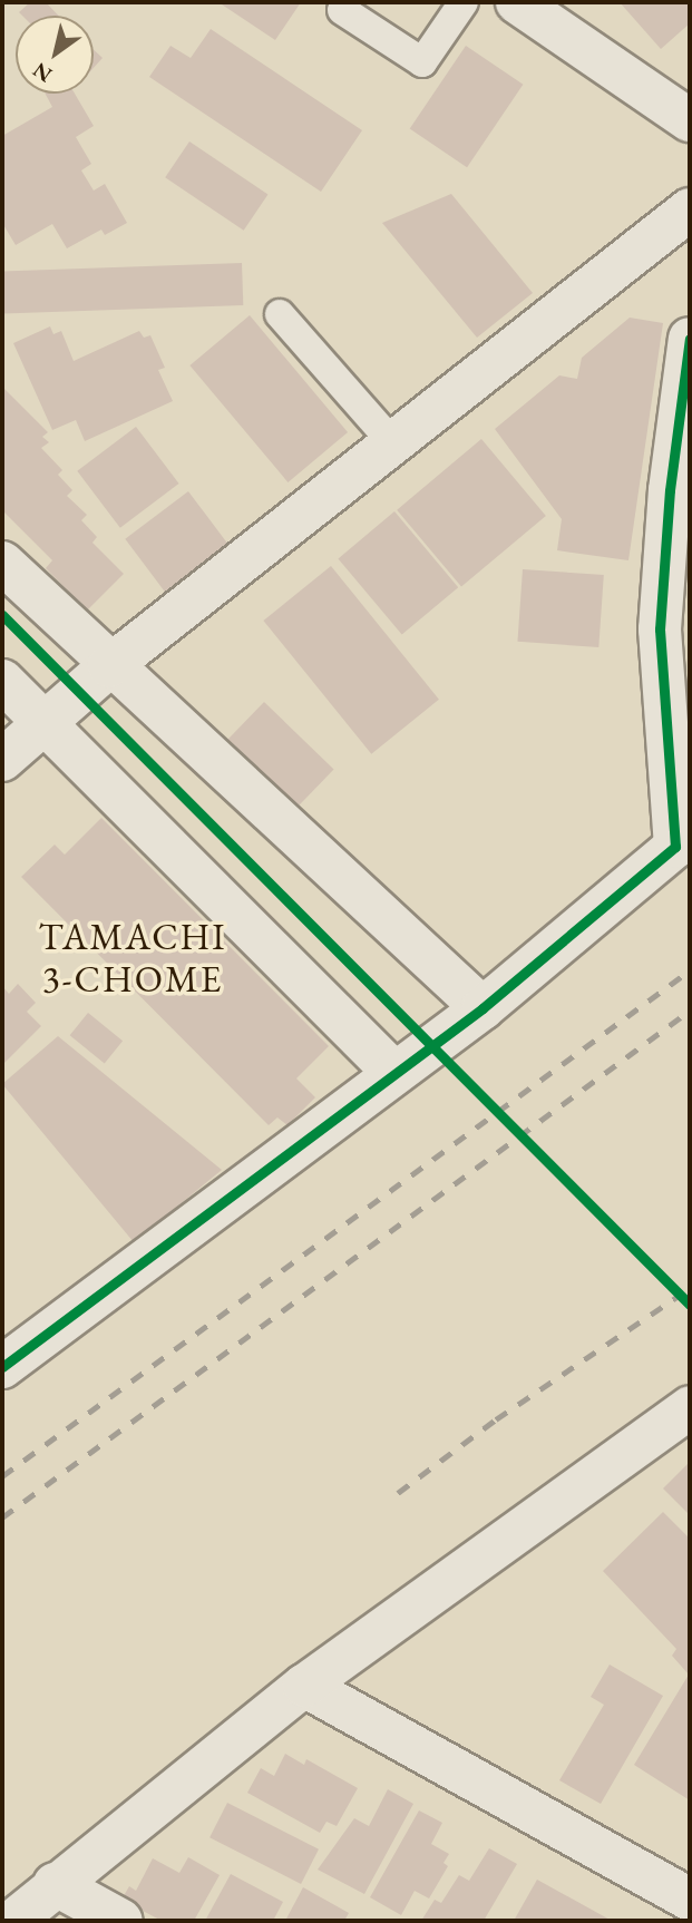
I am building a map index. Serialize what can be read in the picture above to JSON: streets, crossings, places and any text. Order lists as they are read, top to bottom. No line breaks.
{"districts":["TAMACHI 3-CHOME"],"north":"bottom left"}
